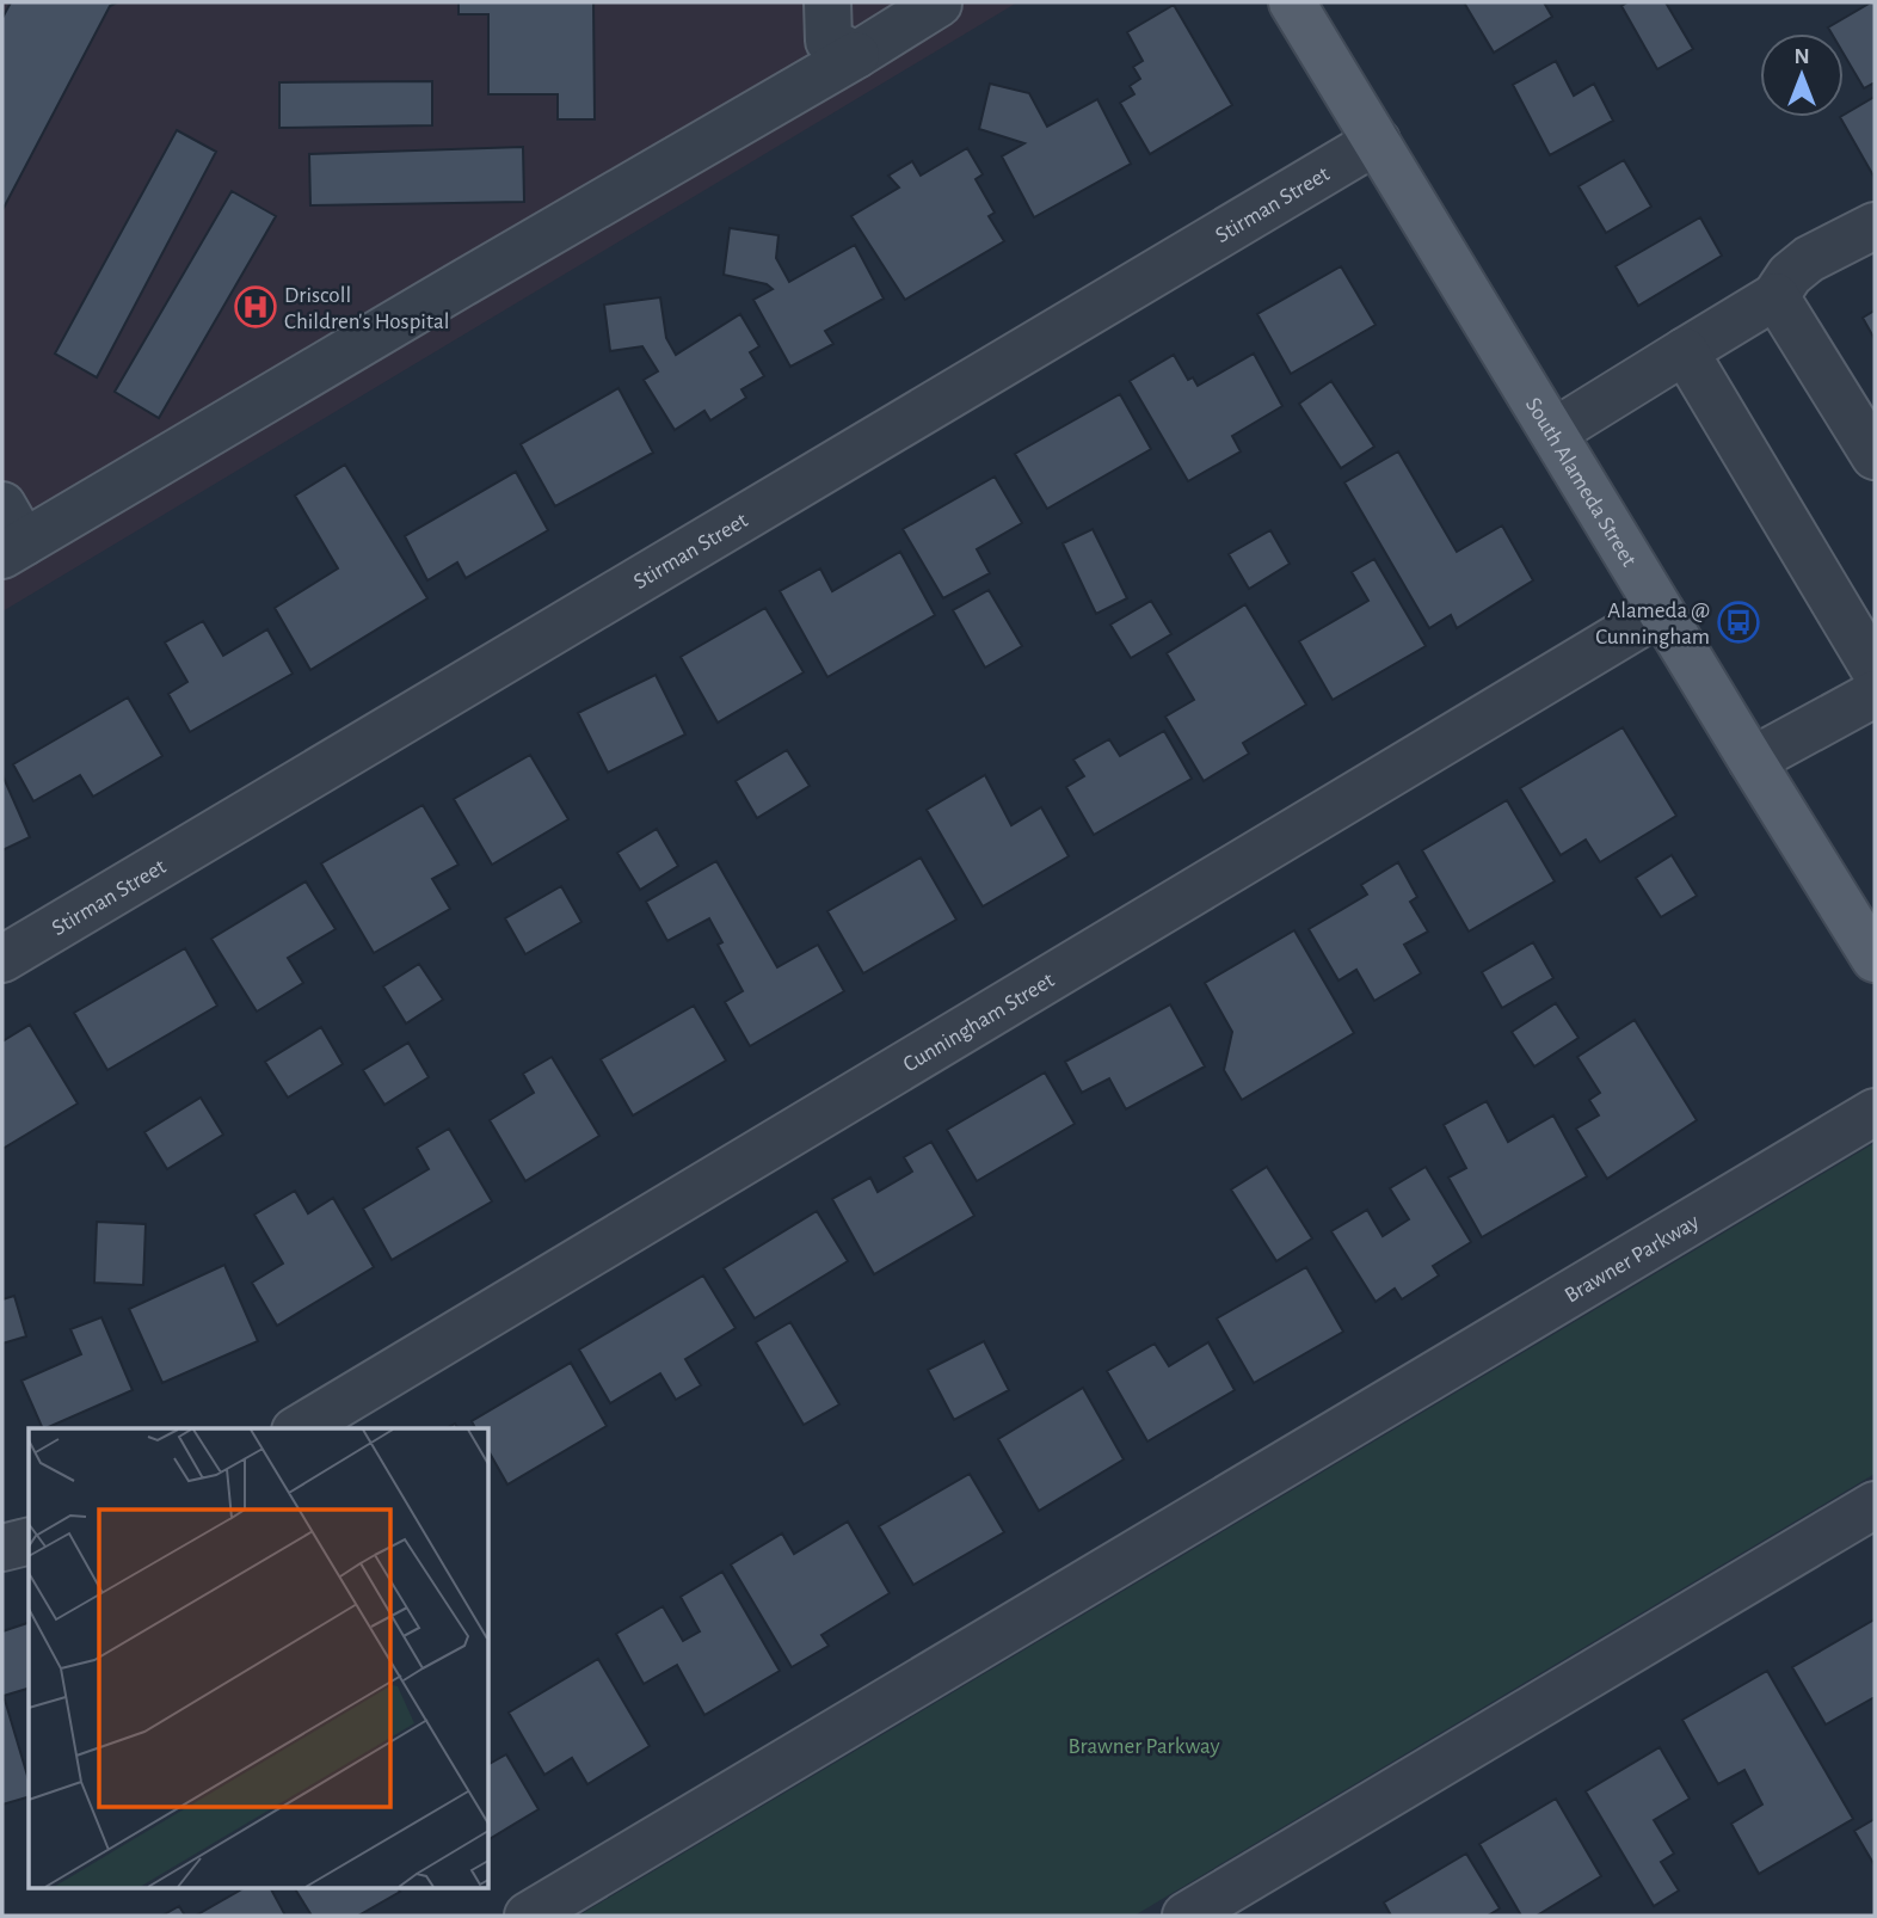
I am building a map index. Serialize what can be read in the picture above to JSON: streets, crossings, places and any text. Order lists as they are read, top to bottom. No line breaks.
{"streets":{"main road":["South Alameda Street"],"street":["Stirman Street","Cunningham Street","Brawner Parkway"]},"crossings":[["Stirman Street","South Alameda Street"],["South Alameda Street","Cunningham Street"]],"parks":["Brawner Parkway"],"places":{"hospital":["Driscoll Children's Hospital"],"bus stop":["Alameda @ Cunningham"]},"north":"top"}
